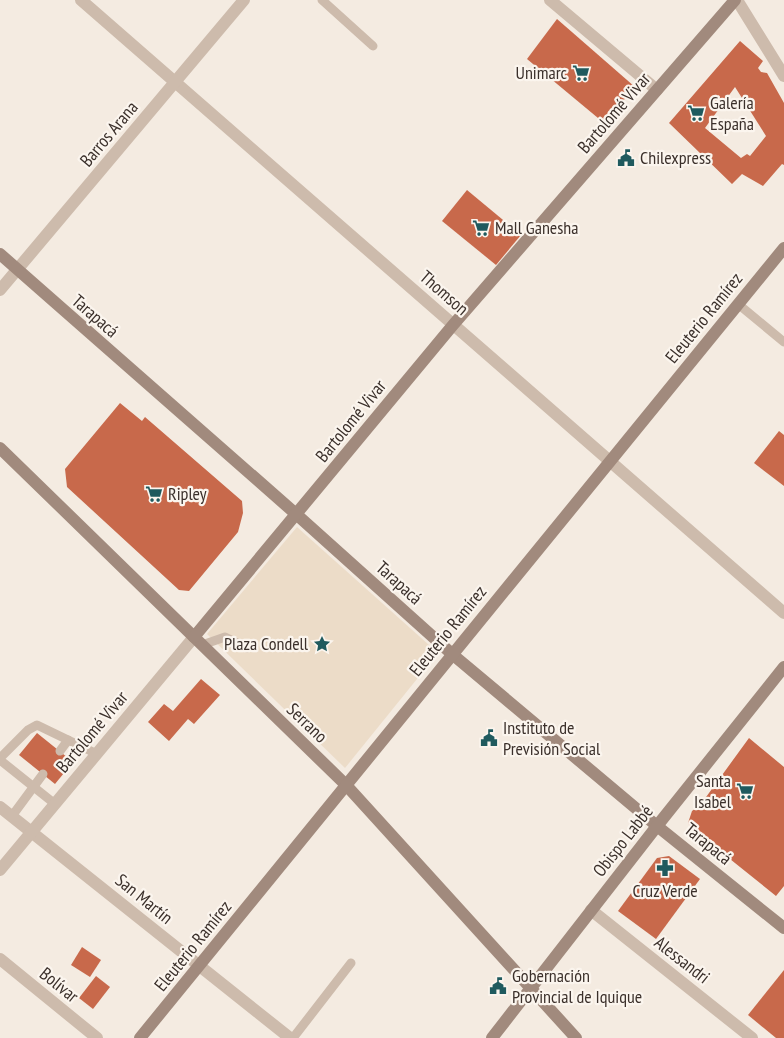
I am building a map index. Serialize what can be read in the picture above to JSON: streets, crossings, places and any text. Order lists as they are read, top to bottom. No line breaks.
{"streets":{"street":["Bartolomé Vivar","Barros Arana","Thomson","Tarapacá","Eleuterio Ramírez","Serrano","Obispo Labbé","San Martín","Alessandri","Bolívar"]},"crossings":[["Bartolomé Vivar","Thomson"],["Bartolomé Vivar","Tarapacá"],["Bartolomé Vivar","Serrano"],["Bartolomé Vivar","San Martín"],["Barros Arana","Thomson"],["Barros Arana","Tarapacá"],["Thomson","Eleuterio Ramírez"],["Tarapacá","Eleuterio Ramírez"],["Tarapacá","Obispo Labbé"],["Eleuterio Ramírez","Serrano"],["Eleuterio Ramírez","San Martín"],["Serrano","Obispo Labbé"],["Obispo Labbé","Alessandri"]],"places":{"supermarket":["Unimarc","Galería España","Mall Ganesha","Ripley","Santa Isabel"],"public building":["Chilexpress","Instituto de Previsión Social","Gobernación Provincial de Iquique"],"place":["Plaza Condell"],"pharmacy":["Cruz Verde"]}}
